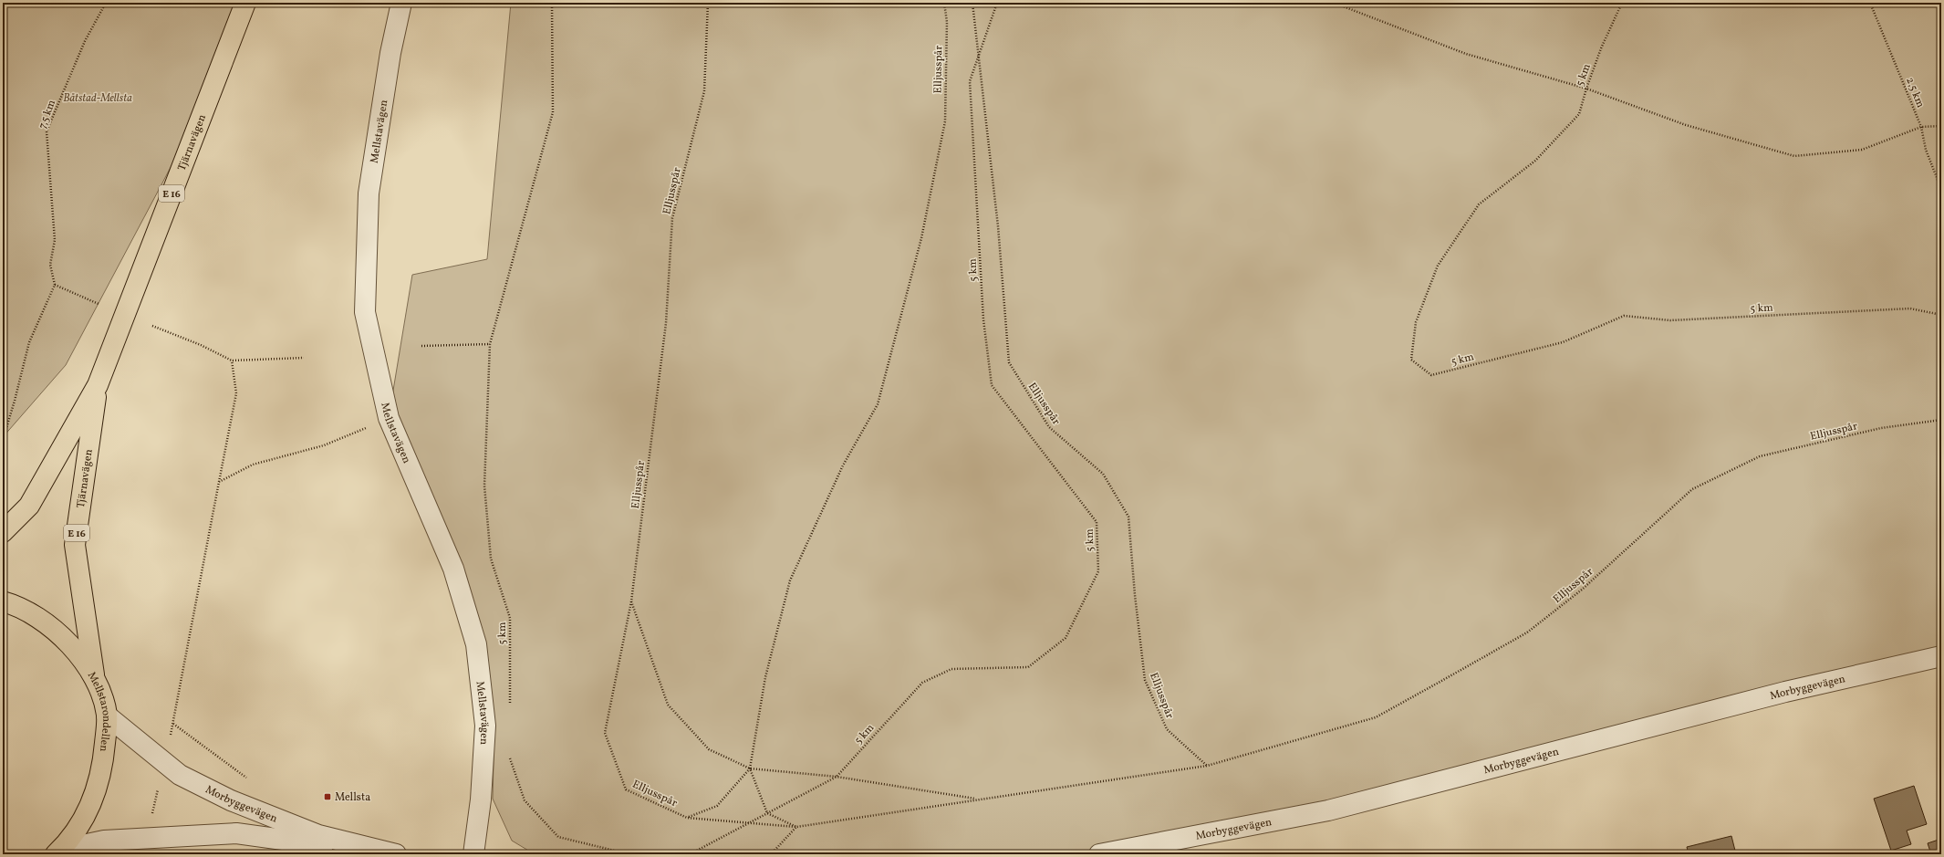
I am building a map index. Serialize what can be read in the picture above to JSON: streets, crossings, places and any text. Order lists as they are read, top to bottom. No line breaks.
{"streets":{"highway":["Tjärnavägen","E 16","Mellstarondellen"],"street":["Mellstavägen","Morbyggevägen"],"path":["Elljusspår","5 km","2,5 km","7,5 km"]},"crossings":[["Elljusspår","5 km"],["Tjärnavägen","Mellstarondellen"],["Morbyggevägen","Mellstarondellen"]],"parks":["Båtstad-Mellsta"],"places":{"transit":["Mellsta"]}}
